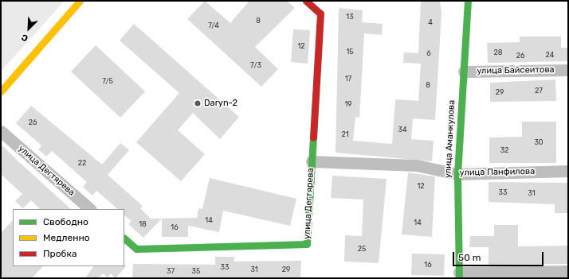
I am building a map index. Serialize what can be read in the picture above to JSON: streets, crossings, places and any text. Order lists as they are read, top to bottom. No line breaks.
{"streets":{"street":["улица Байсеитова","улица Аманкулова","улица Дегтярева","улица Панфилова"]},"crossings":[["улица Байсеитова","улица Аманкулова"],["улица Аманкулова","улица Панфилова"],["улица Дегтярева","улица Панфилова"]],"places":["Daryn-2"],"house_numbers":["13","8","4","7/4","12","15","28","6","24","26","7/3","17","7/5","8","27","29","19","26","34","21","30","32","22","12","33","31","14","14","18","16","25","16","33","31","29","37","35"],"legend":["Свободно","Медленно","Пробка"],"scale_bar":"50 m","north":"bottom left"}
